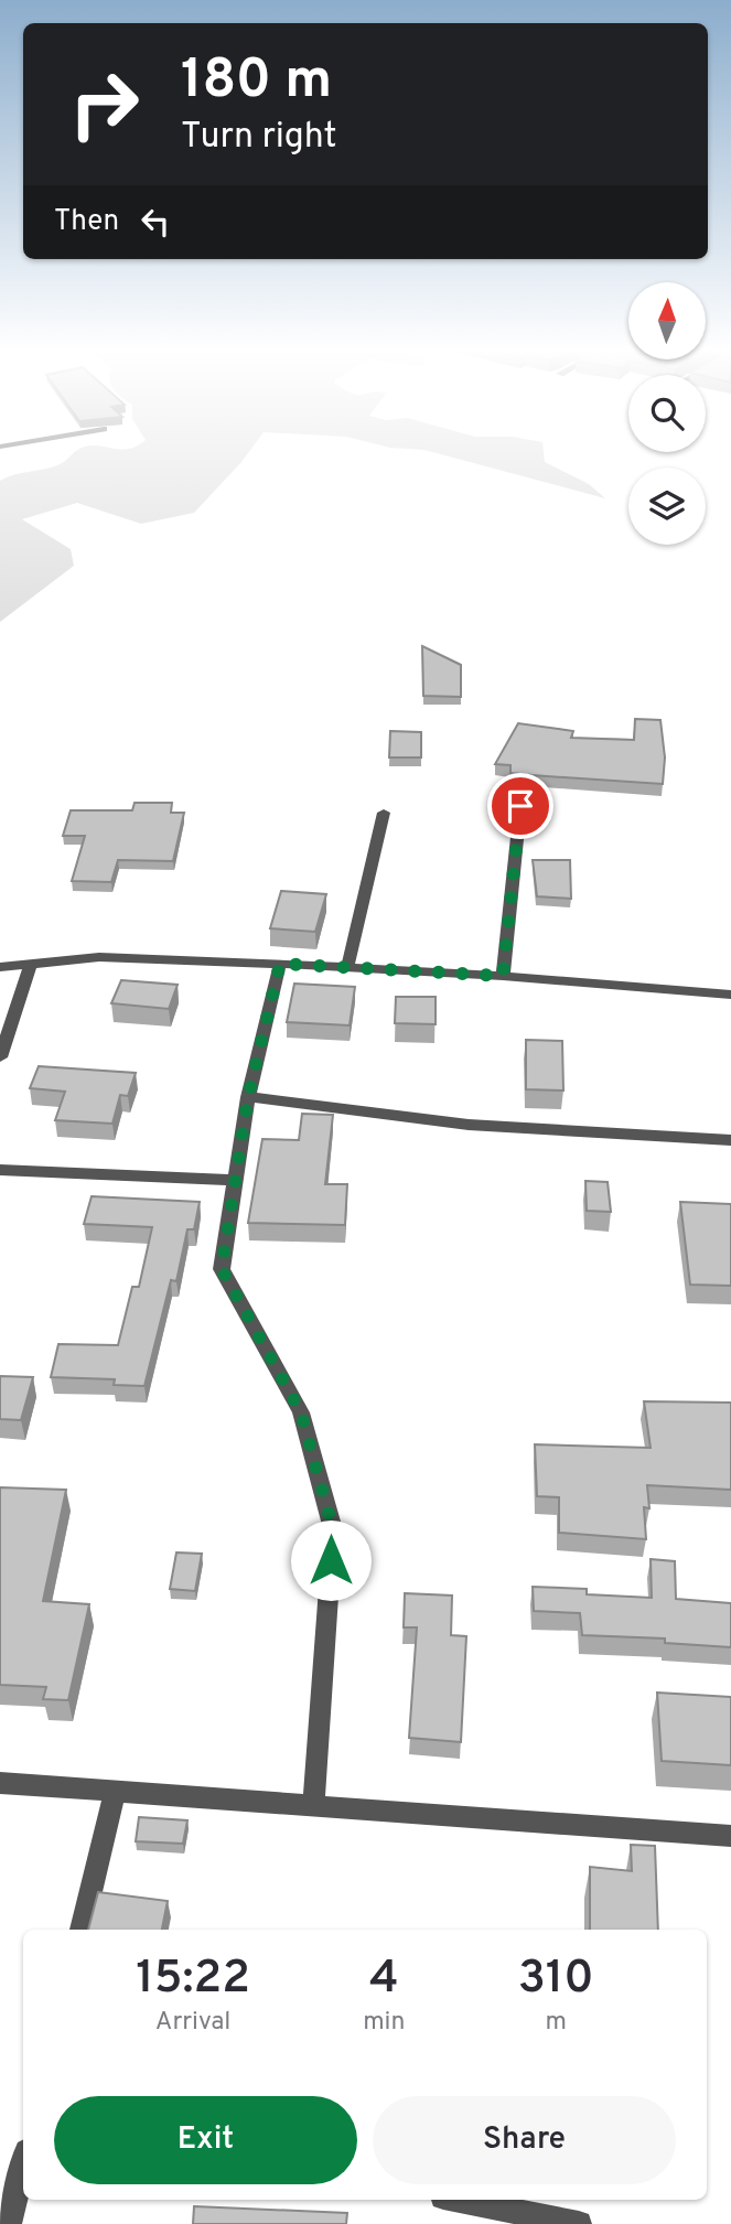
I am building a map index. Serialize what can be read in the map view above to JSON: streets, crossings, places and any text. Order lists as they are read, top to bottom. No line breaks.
{"north":"top","page":{"turn":["180 m","Turn right"],"then":"Then","eta":["15:22","Arrival","4","min","310","m"],"buttons":["Exit","Share"]}}
